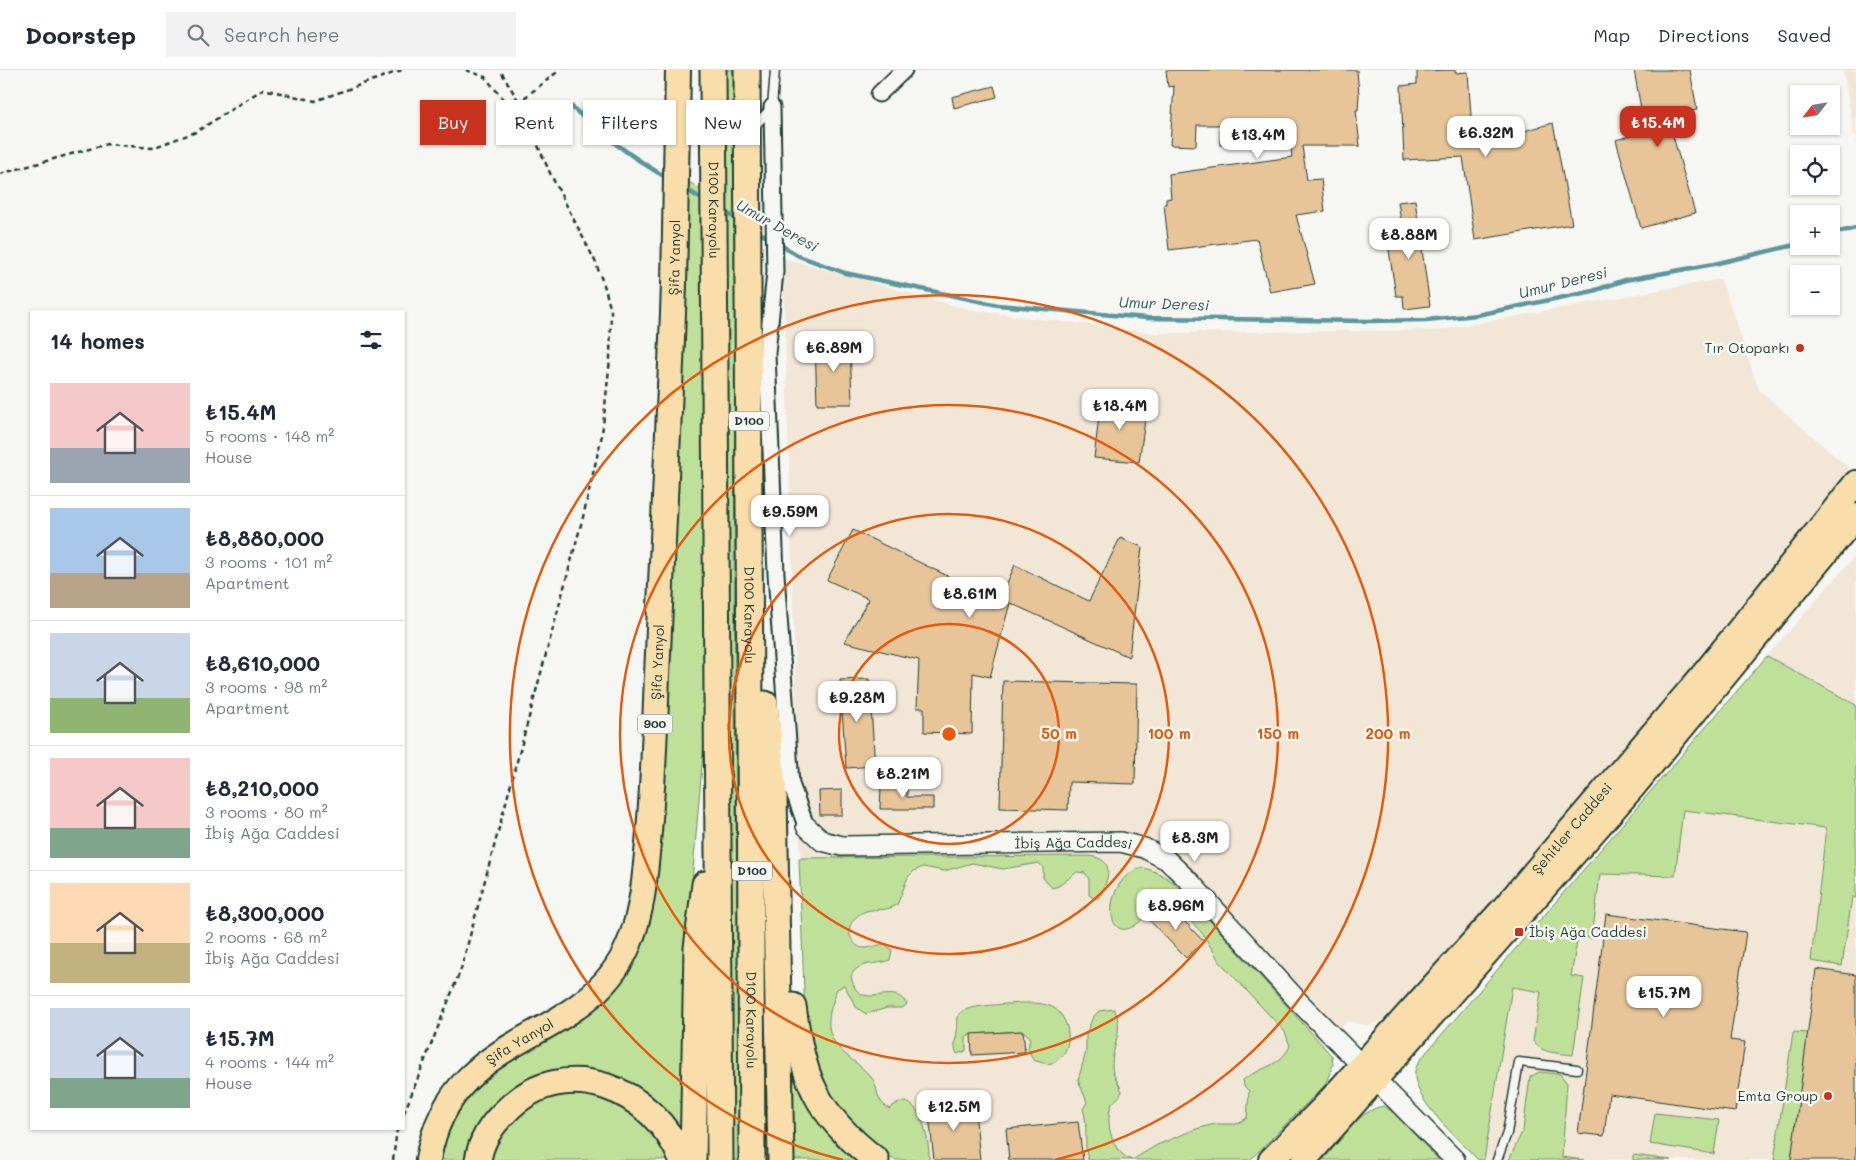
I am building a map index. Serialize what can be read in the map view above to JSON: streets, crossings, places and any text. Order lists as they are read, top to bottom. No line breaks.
{"streets":{"highway":["D100 Karayolu","D100"],"main road":["Şifa Yanyol","900","Şehitler Caddesi"],"street":["İbiş Ağa Caddesi"]},"crossings":[["Şehitler Caddesi","İbiş Ağa Caddesi"]],"water":["Umur Deresi"],"places":{"other":["Tır Otoparkı","Emta Group"],"transit":["İbiş Ağa Caddesi"]},"north":"bottom left","page":{"header":"Doorstep","search":"Search here","nav":["Map","Directions","Saved"],"map_buttons":["+","−"],"chip":["Buy","Rent","Filters","New"],"price":["₺15.4M","₺6.32M","₺13.4M","₺8.88M","₺6.89M","₺18.4M","₺9.59M","₺8.61M","₺9.28M","₺8.21M","₺8.3M","₺8.96M","₺15.7M","₺12.5M"],"heading":"14 homes","list":[{"name":"₺15.4M","note":"5 rooms · 148 m² · House"},{"name":"₺8,880,000","note":"3 rooms · 101 m² · Apartment"},{"name":"₺8,610,000","note":"3 rooms · 98 m² · Apartment"},{"name":"₺8,210,000","note":"3 rooms · 80 m² · İbiş Ağa Caddesi"},{"name":"₺8,300,000","note":"2 rooms · 68 m² · İbiş Ağa Caddesi"},{"name":"₺15.7M","note":"4 rooms · 144 m² · House"}]},"rings":["50 m","100 m","150 m","200 m"]}
